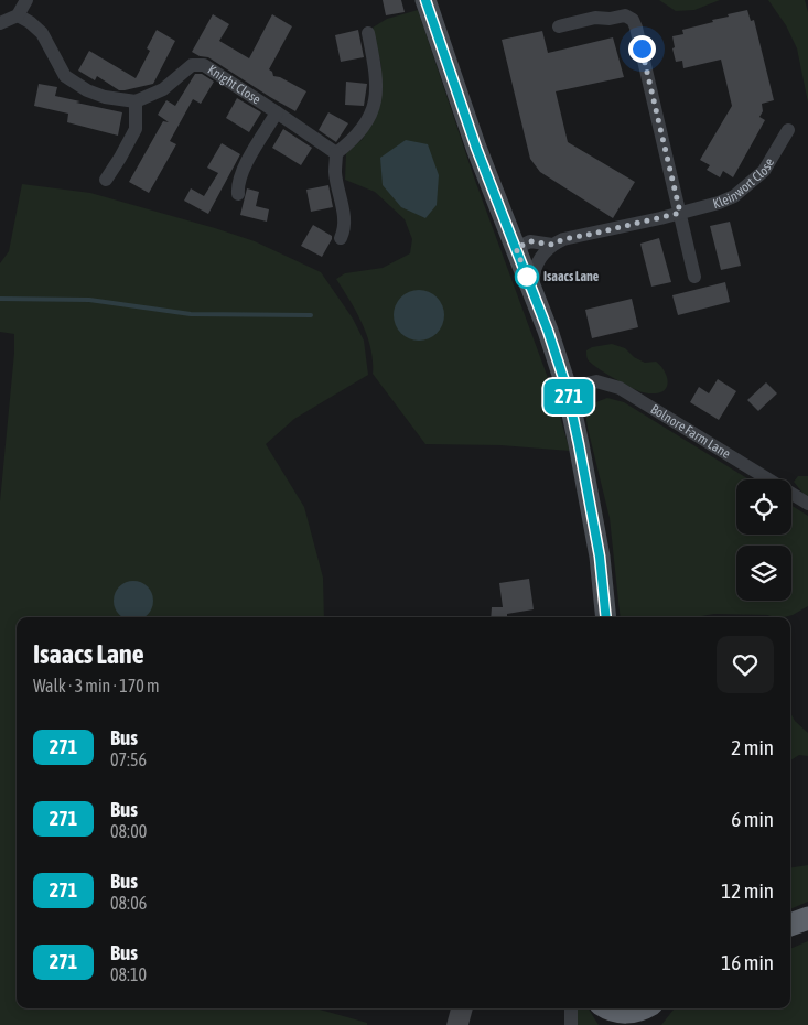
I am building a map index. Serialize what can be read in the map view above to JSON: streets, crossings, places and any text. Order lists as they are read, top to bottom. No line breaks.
{"streets":{"street":["Knight Close","Kleinwort Close","Bolnore Farm Lane"]},"places":["Isaacs Lane"],"lines":["bus line 271"],"page":{"on_map":"271","heading":["Isaacs Lane","Walk · 3 min · 170 m"],"list":[{"mark":"271","name":"Bus","note":"07:56","value":"2 min"},{"mark":"271","name":"Bus","note":"08:00","value":"6 min"},{"mark":"271","name":"Bus","note":"08:06","value":"12 min"},{"mark":"271","name":"Bus","note":"08:10","value":"16 min"}]}}
